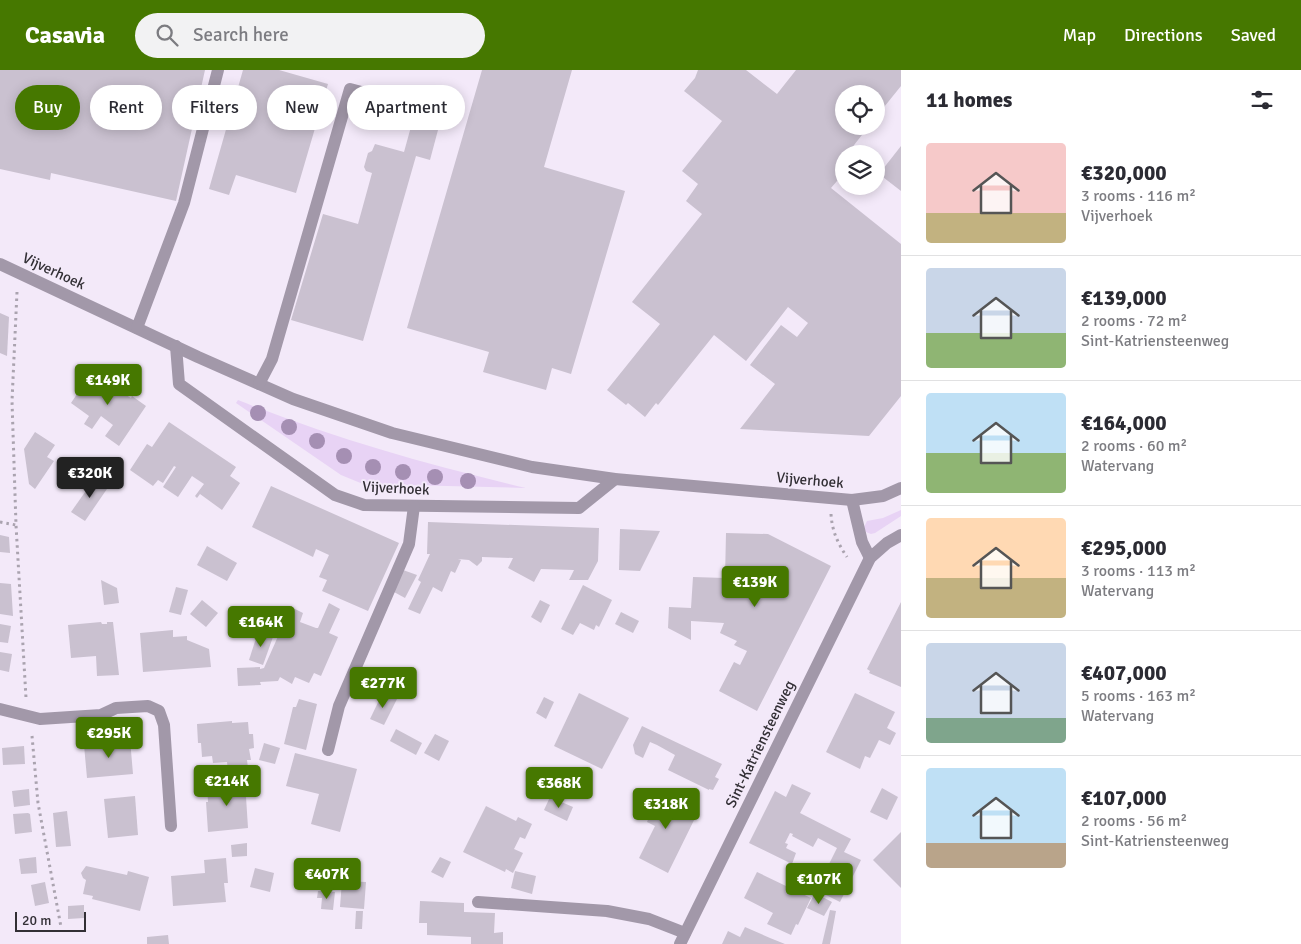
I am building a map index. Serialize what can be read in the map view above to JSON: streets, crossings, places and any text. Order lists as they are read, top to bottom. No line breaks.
{"streets":{"street":["Vijverhoek","Sint-Katriensteenweg"]},"scale_bar":"20 m","page":{"header":"Casavia","search":"Search here","nav":["Map","Directions","Saved"],"heading":"11 homes","chip":["Buy","Rent","Filters","New","Apartment"],"list":[{"name":"€320,000","note":"3 rooms · 116 m² · Vijverhoek"},{"name":"€139,000","note":"2 rooms · 72 m² · Sint-Katriensteenweg"},{"name":"€164,000","note":"2 rooms · 60 m² · Watervang"},{"name":"€295,000","note":"3 rooms · 113 m² · Watervang"},{"name":"€407,000","note":"5 rooms · 163 m² · Watervang"},{"name":"€107,000","note":"2 rooms · 56 m² · Sint-Katriensteenweg"}],"price":["€149K","€320K","€139K","€164K","€277K","€295K","€214K","€368K","€318K","€407K","€107K"],"scale":"20 m"}}
